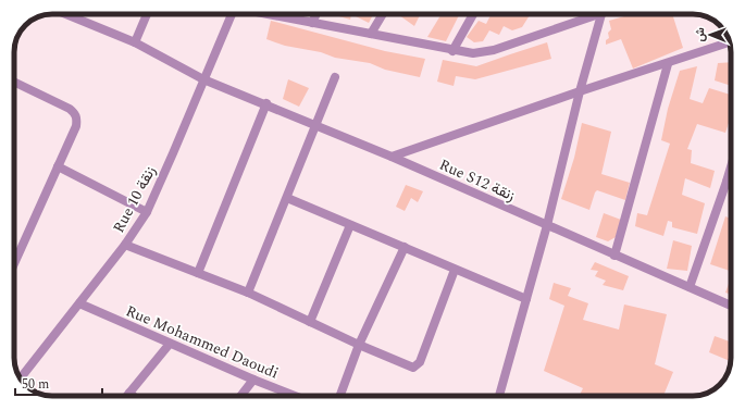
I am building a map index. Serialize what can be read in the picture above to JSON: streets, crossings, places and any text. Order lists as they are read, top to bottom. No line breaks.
{"streets":{"street":["Rue S12 زنقة","Rue 10 زنقة","Rue Mohammed Daoudi"]},"crossings":[["Rue S12 زنقة","Rue 10 زنقة"],["Rue 10 زنقة","Rue Mohammed Daoudi"]],"scale_bar":"50 m","north":"left"}
